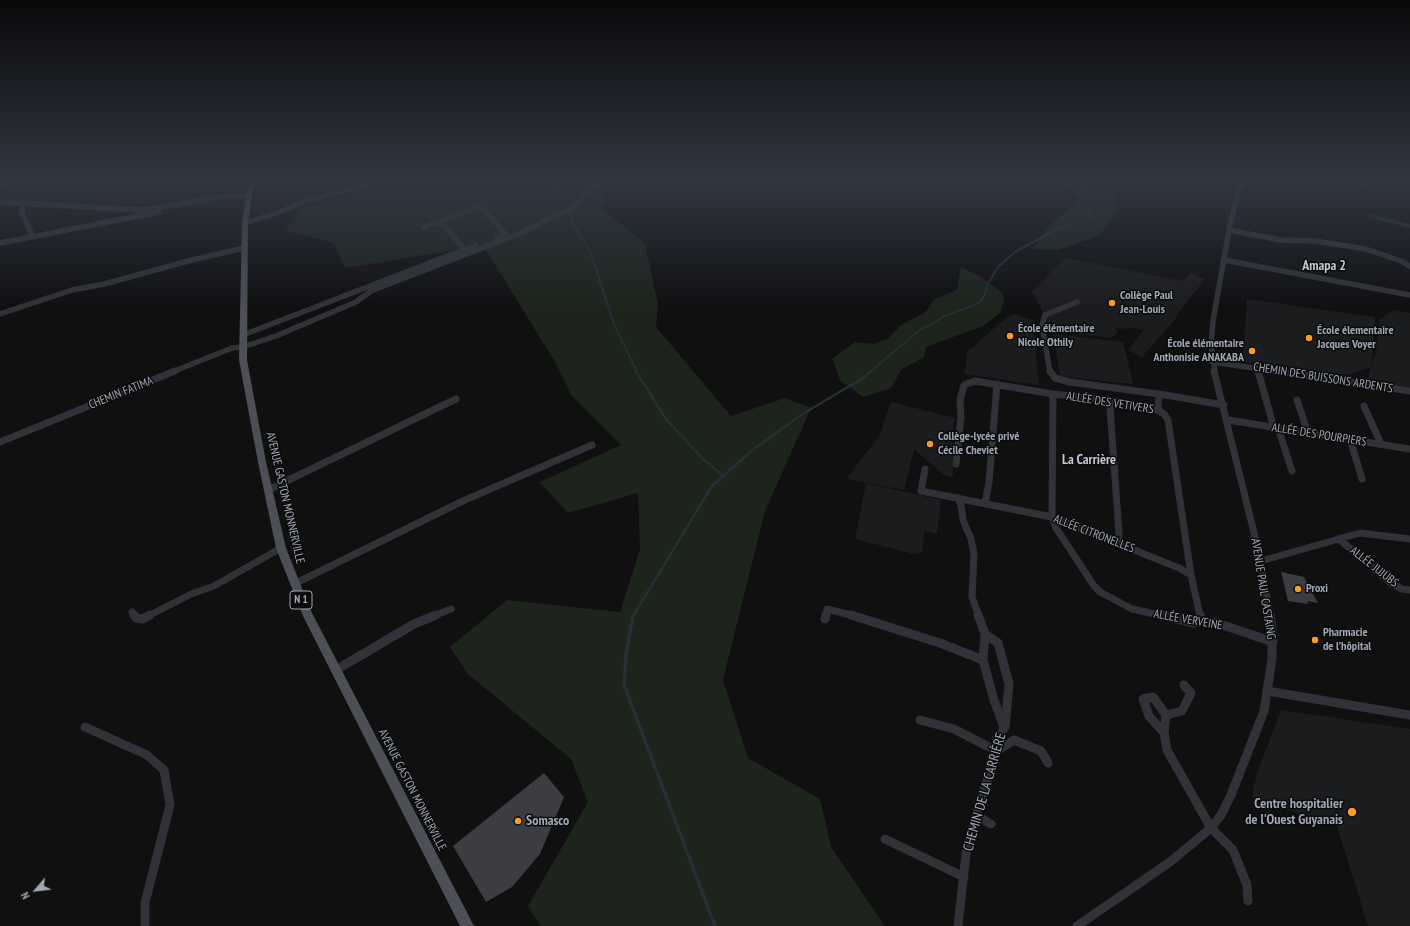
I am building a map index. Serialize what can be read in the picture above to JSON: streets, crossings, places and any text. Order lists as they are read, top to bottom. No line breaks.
{"streets":{"main road":["AVENUE GASTON MONNERVILLE","N 1"],"street":["CHEMIN DES BUISSONS ARDENTS","CHEMIN FATIMA","ALLÉE DES VETIVERS","ALLÉE DES POURPIERS","ALLÉE CITRONELLES","ALLÉE JUJUBS","AVENUE PAUL CASTAING","ALLÉE VERVEINE","CHEMIN DE LA CARRIÈRE"]},"crossings":[["CHEMIN DES BUISSONS ARDENTS","AVENUE PAUL CASTAING"],["CHEMIN FATIMA","AVENUE GASTON MONNERVILLE"],["ALLÉE DES VETIVERS","ALLÉE CITRONELLES"],["ALLÉE DES POURPIERS","AVENUE PAUL CASTAING"],["ALLÉE CITRONELLES","ALLÉE VERVEINE"],["ALLÉE CITRONELLES","CHEMIN DE LA CARRIÈRE"],["AVENUE PAUL CASTAING","ALLÉE VERVEINE"]],"districts":["Amapa 2","La Carrière"],"places":["Collège Paul Jean-Louis","École élémentaire Nicole Othily","École élementaire Jacques Voyer","École élémentaire Anthonisie ANAKABA","Collège-lycée privé Cécile Cheviet","Proxi","Pharmacie de l’hôpital","Centre hospitalier de l'Ouest Guyanais","Somasco"],"north":"bottom left"}
